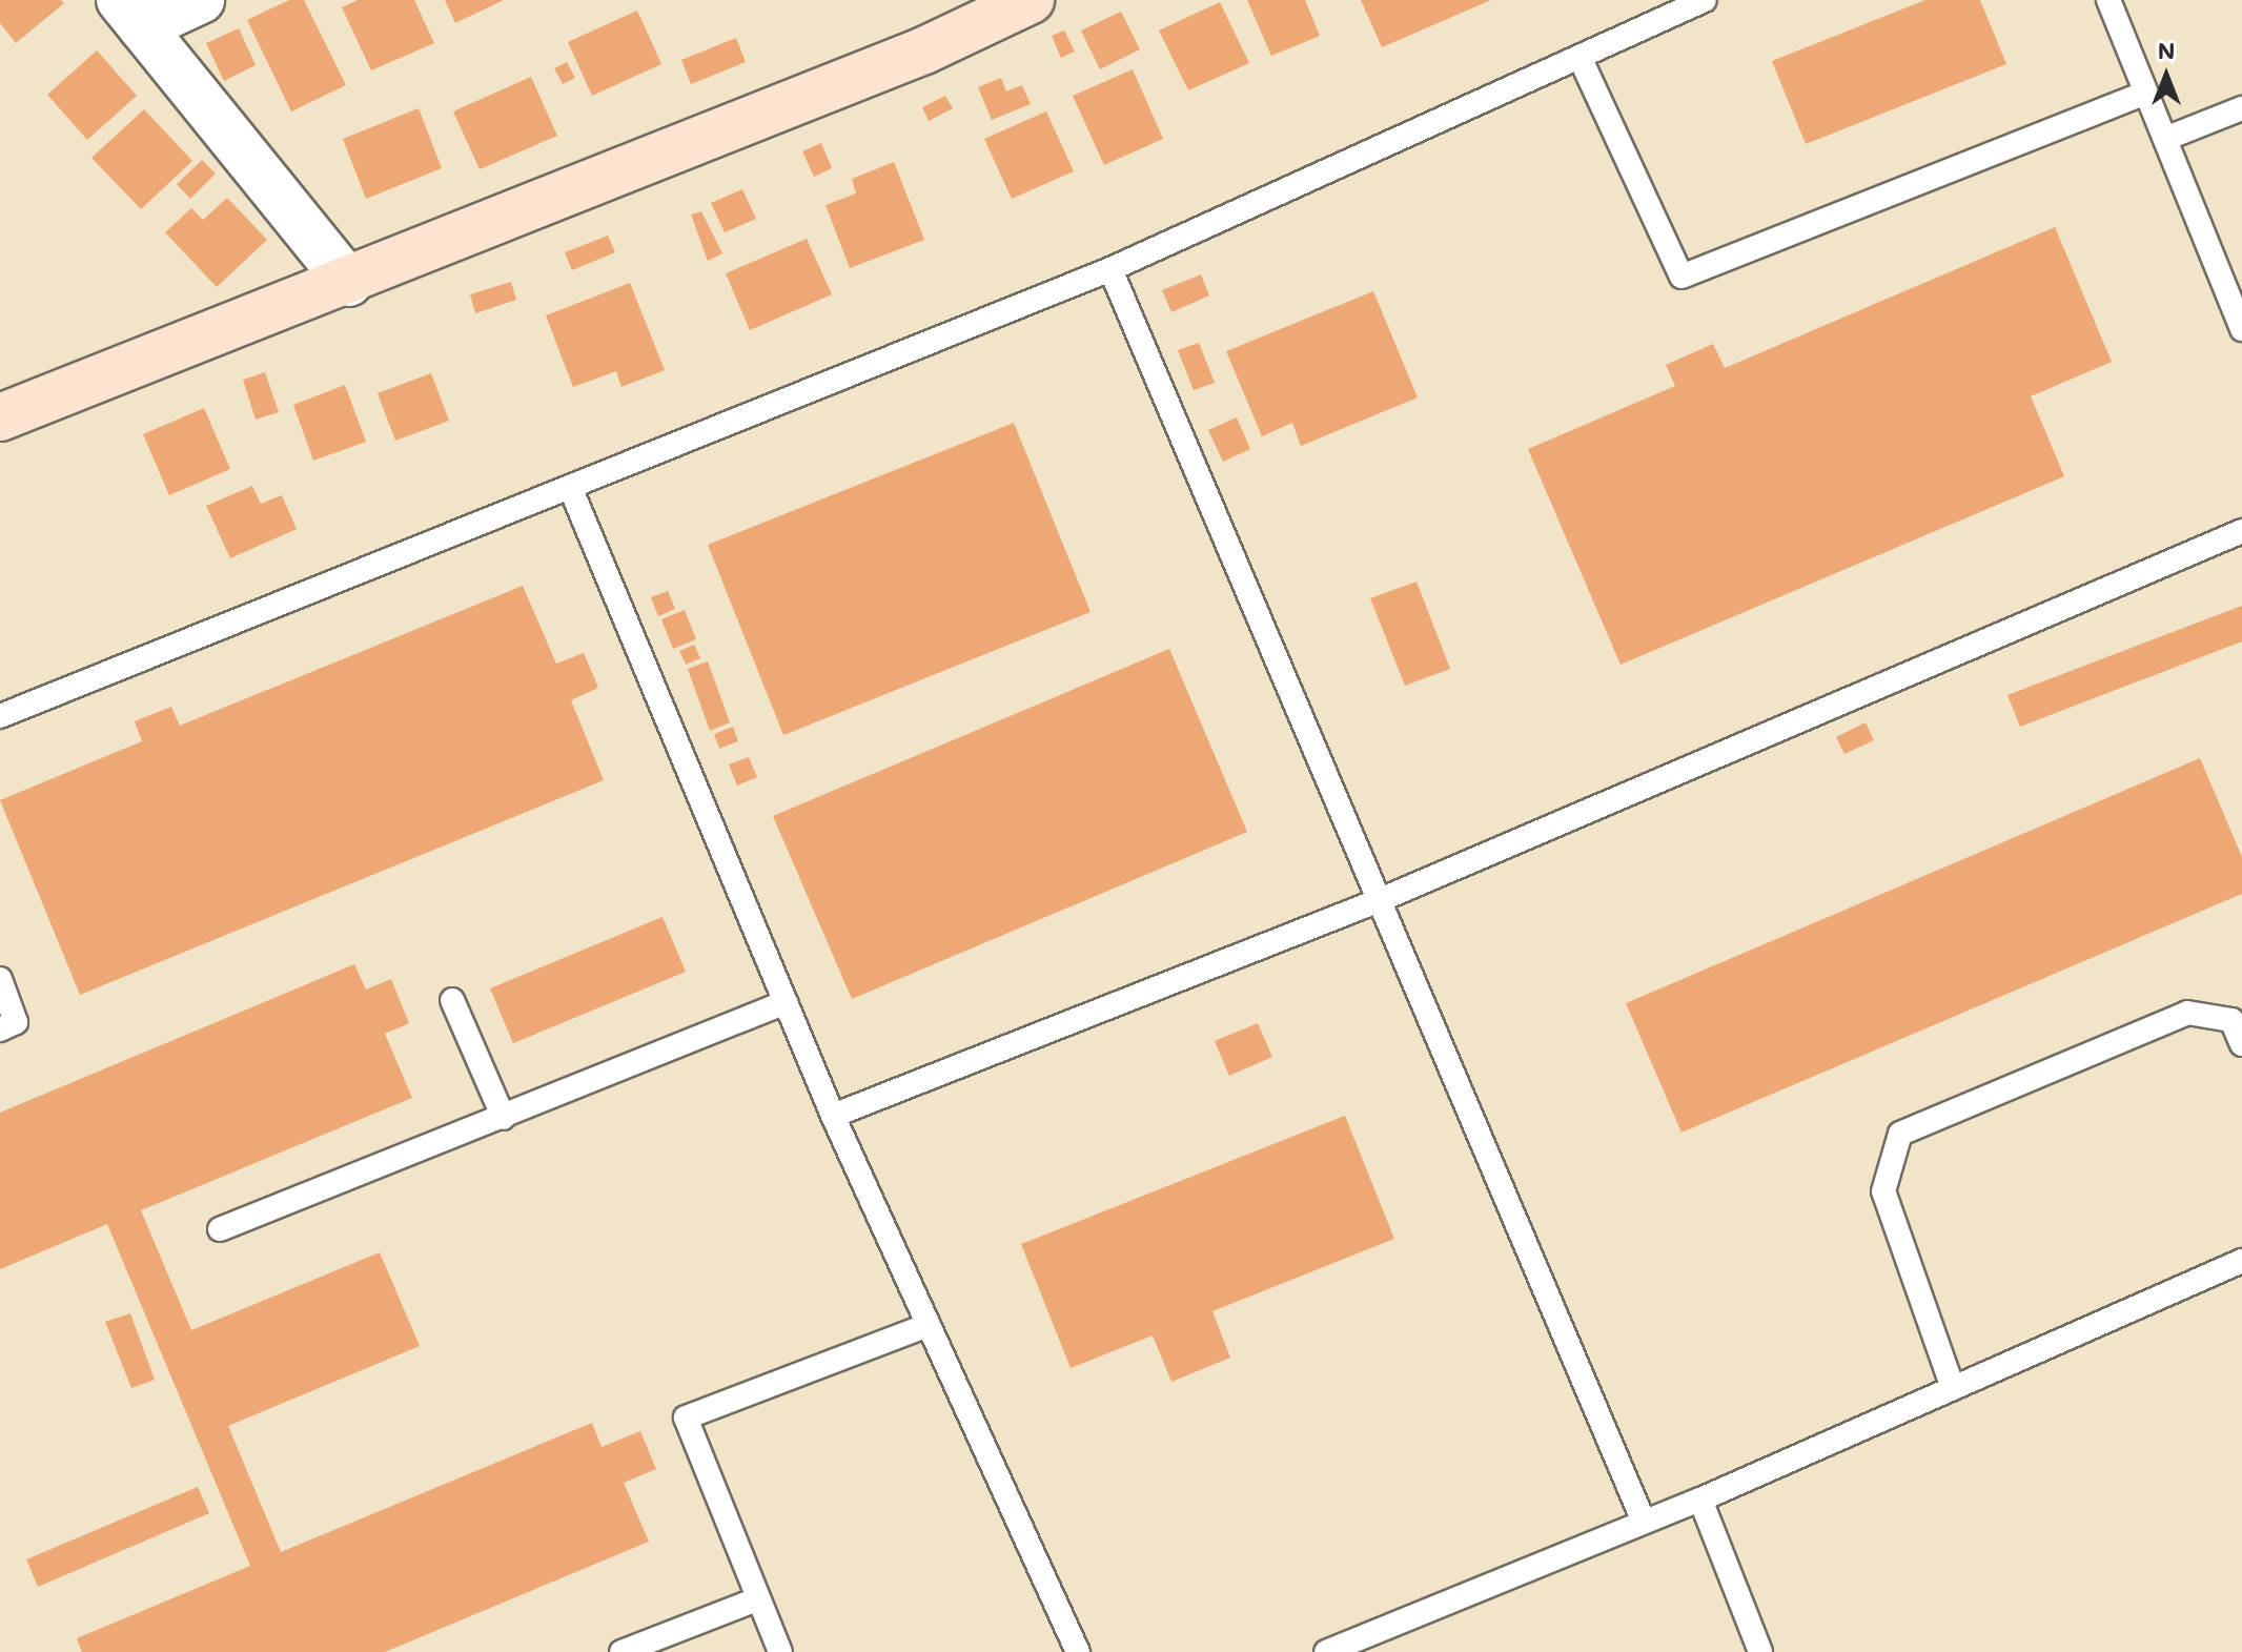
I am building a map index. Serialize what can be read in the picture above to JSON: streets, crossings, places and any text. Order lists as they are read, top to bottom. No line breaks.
{"north":"top"}
